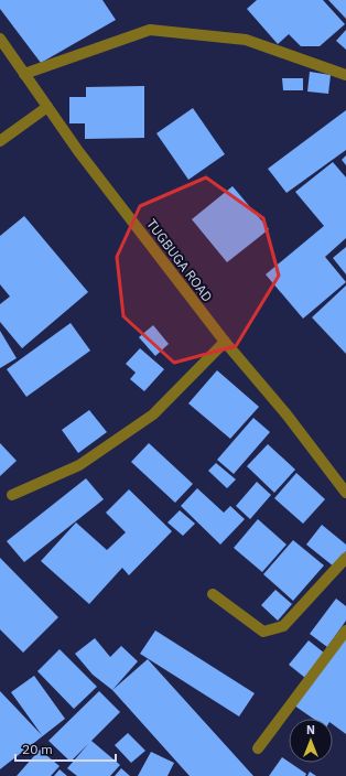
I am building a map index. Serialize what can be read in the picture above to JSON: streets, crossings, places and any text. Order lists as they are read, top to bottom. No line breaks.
{"streets":{"street":["TUGBUGA ROAD"]},"scale_bar":"20 m","north":"top"}
